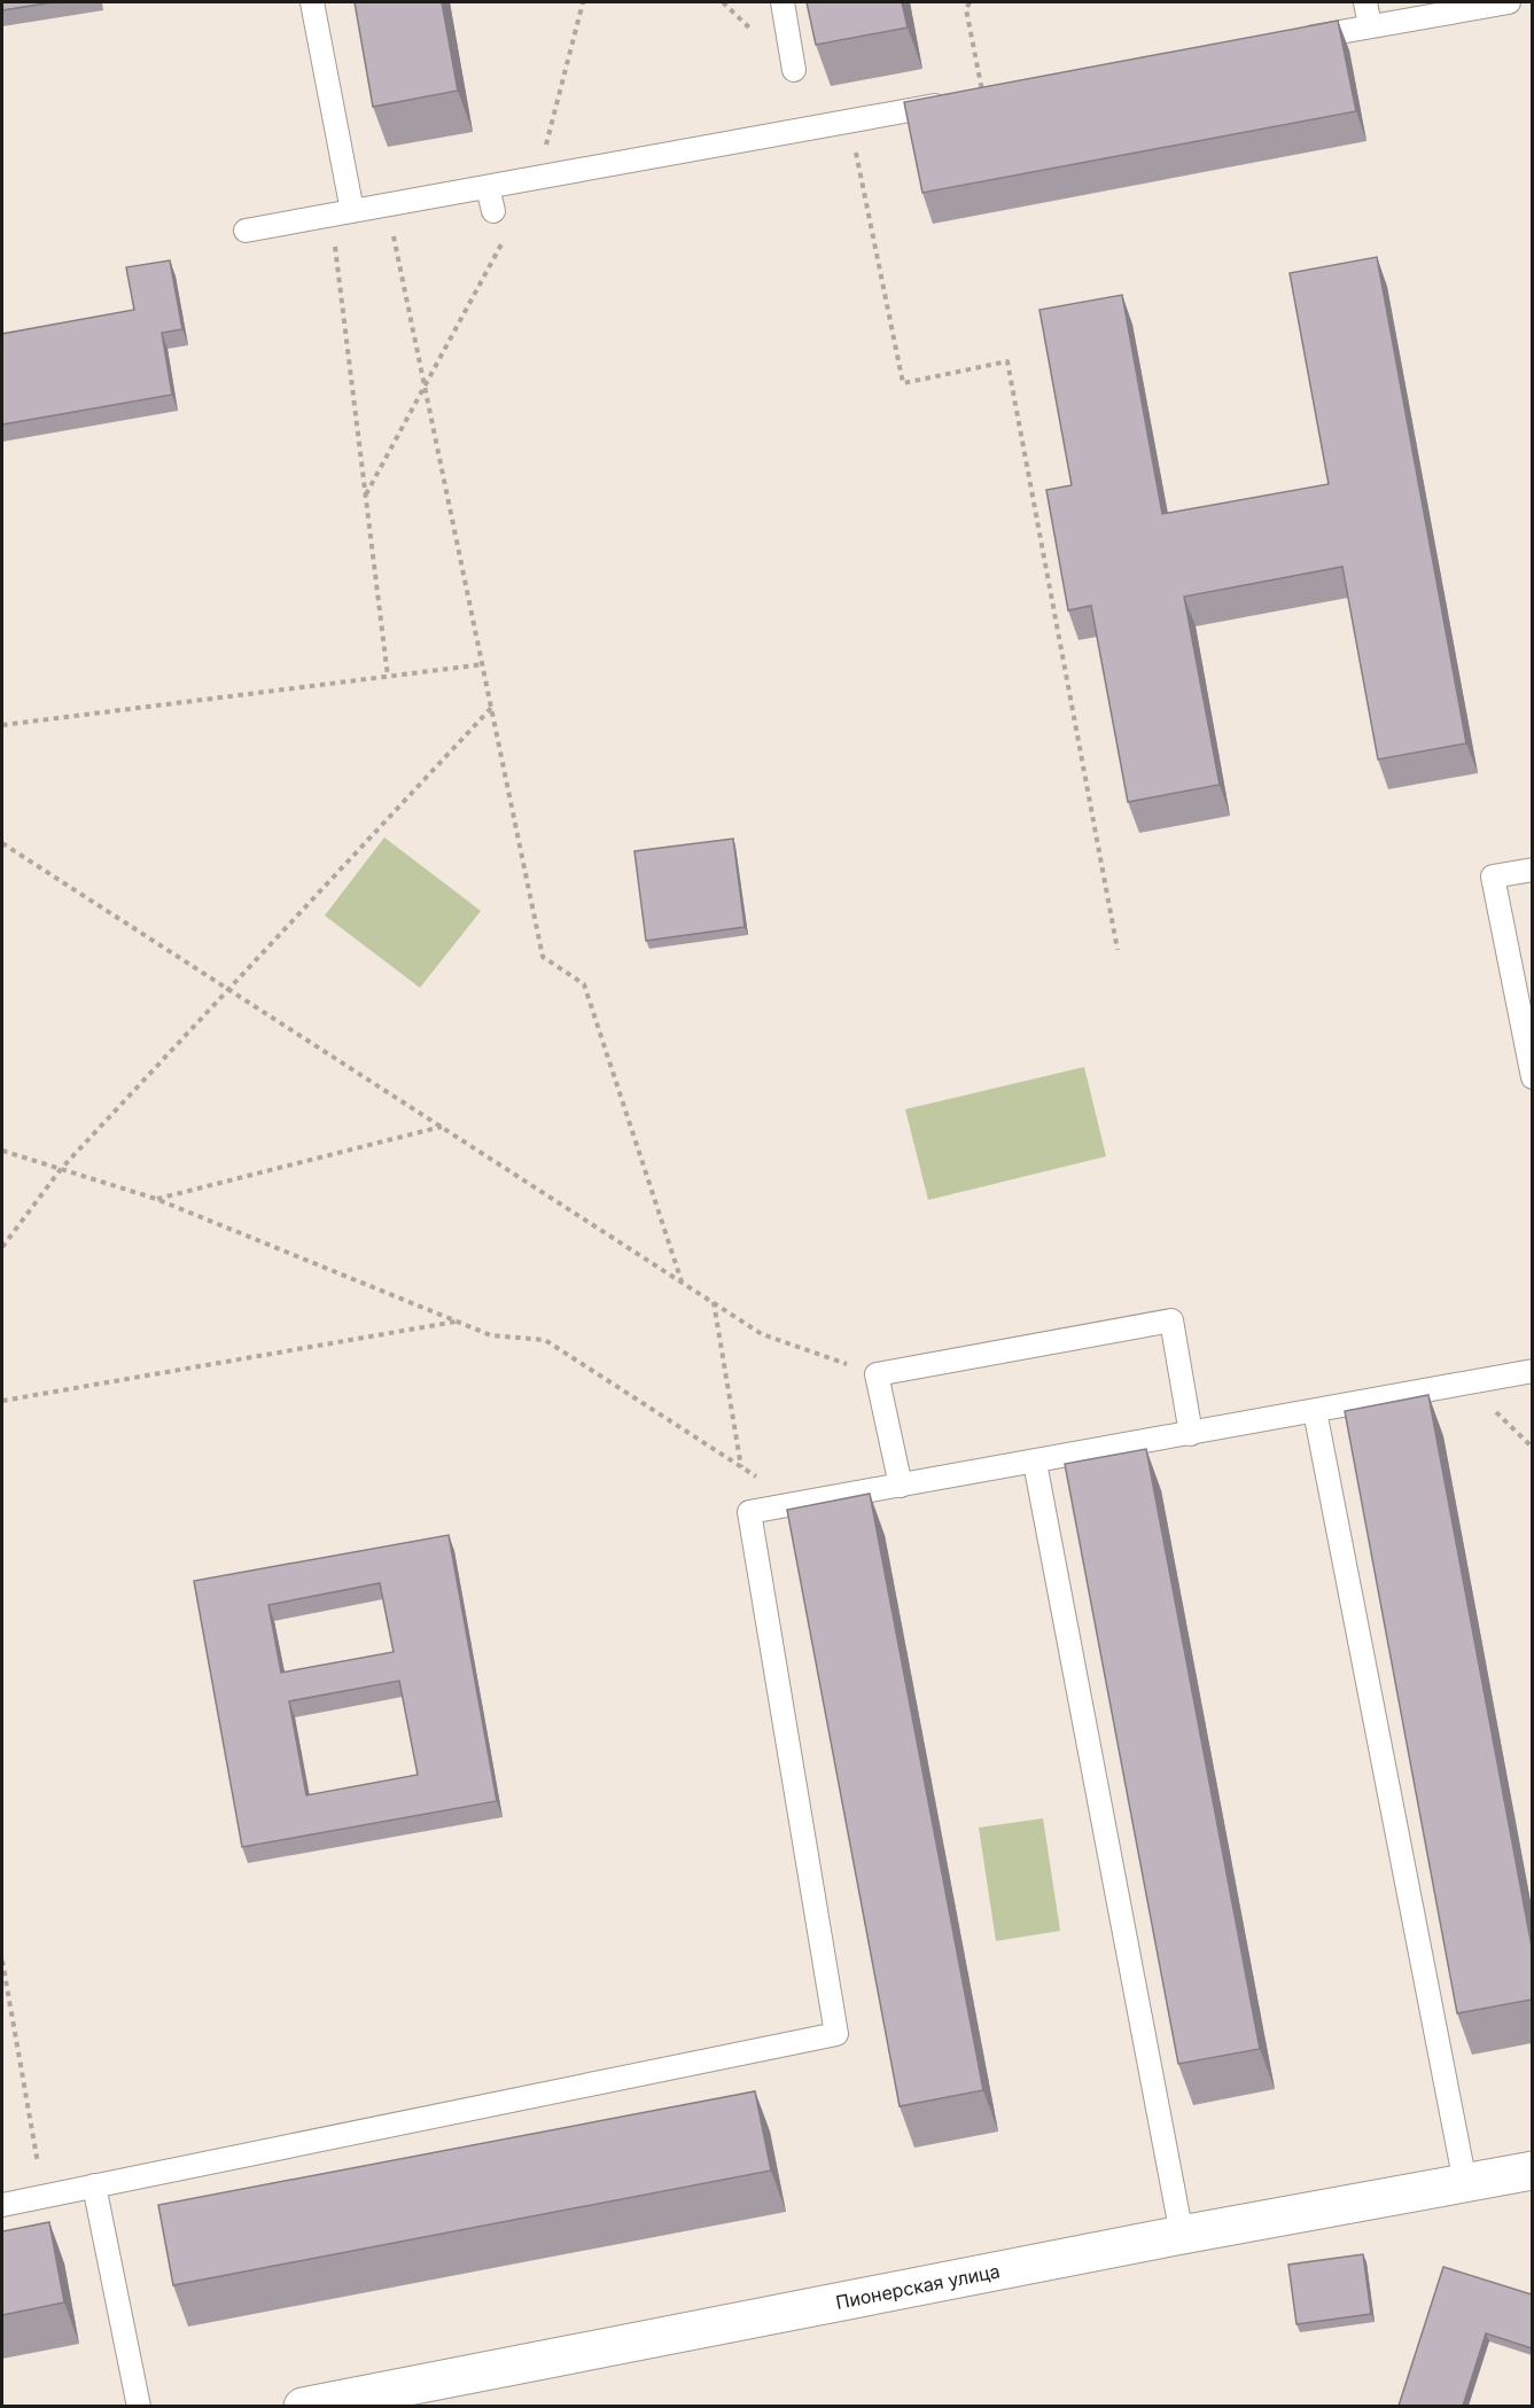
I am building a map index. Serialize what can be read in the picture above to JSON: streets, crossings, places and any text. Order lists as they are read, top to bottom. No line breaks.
{"streets":{"main road":["Пионерская улица"]}}
